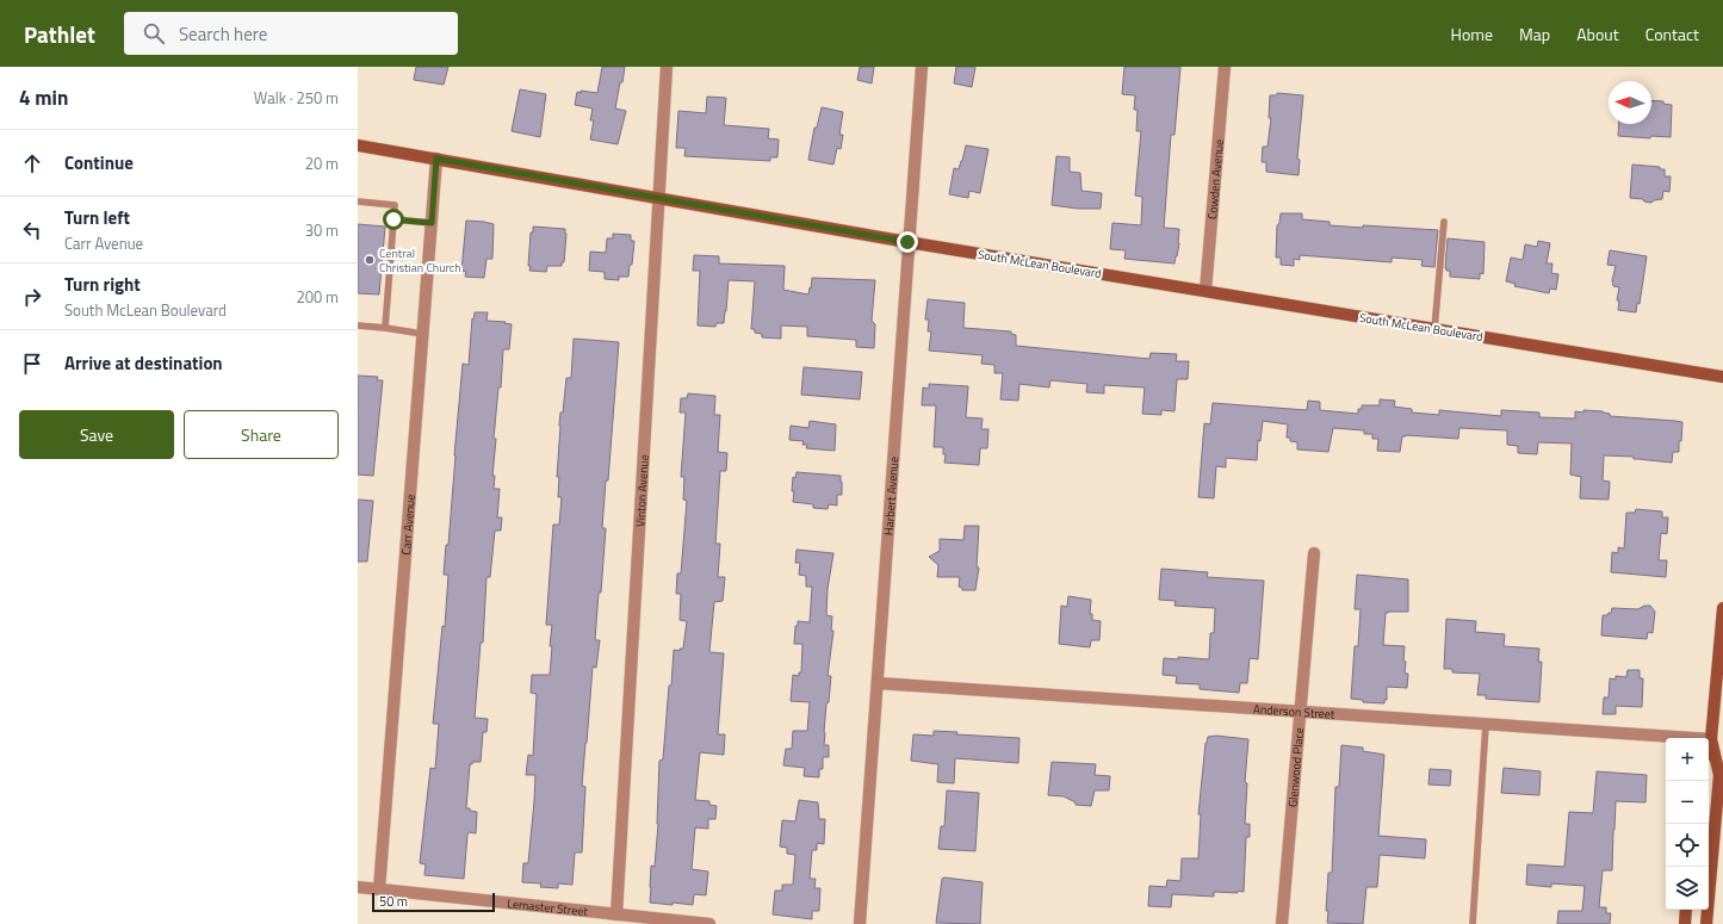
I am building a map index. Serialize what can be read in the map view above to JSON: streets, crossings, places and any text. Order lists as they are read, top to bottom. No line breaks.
{"streets":{"main road":["South McLean Boulevard"],"street":["Cowden Avenue","Vinton Avenue","Harbert Avenue","Carr Avenue","Anderson Street","Glenwood Place","Lemaster Street"]},"crossings":[["Cowden Avenue","South McLean Boulevard"],["South McLean Boulevard","Vinton Avenue"],["South McLean Boulevard","Harbert Avenue"],["South McLean Boulevard","Carr Avenue"],["Vinton Avenue","Lemaster Street"],["Harbert Avenue","Anderson Street"],["Carr Avenue","Lemaster Street"],["Anderson Street","Glenwood Place"]],"places":["Central Christian Church"],"scale_bar":"50 m","north":"left","page":{"header":"Pathlet","search":"Search here","nav":["Home","Map","About","Contact"],"heading":["4 min","Walk · 250 m"],"list":[["Continue","20 m"],["Turn left","Carr Avenue","30 m"],["Turn right","South McLean Boulevard","200 m"],"Arrive at destination"],"buttons":["Save","Share"],"map_buttons":["+","−"],"scale":"50 m"}}
